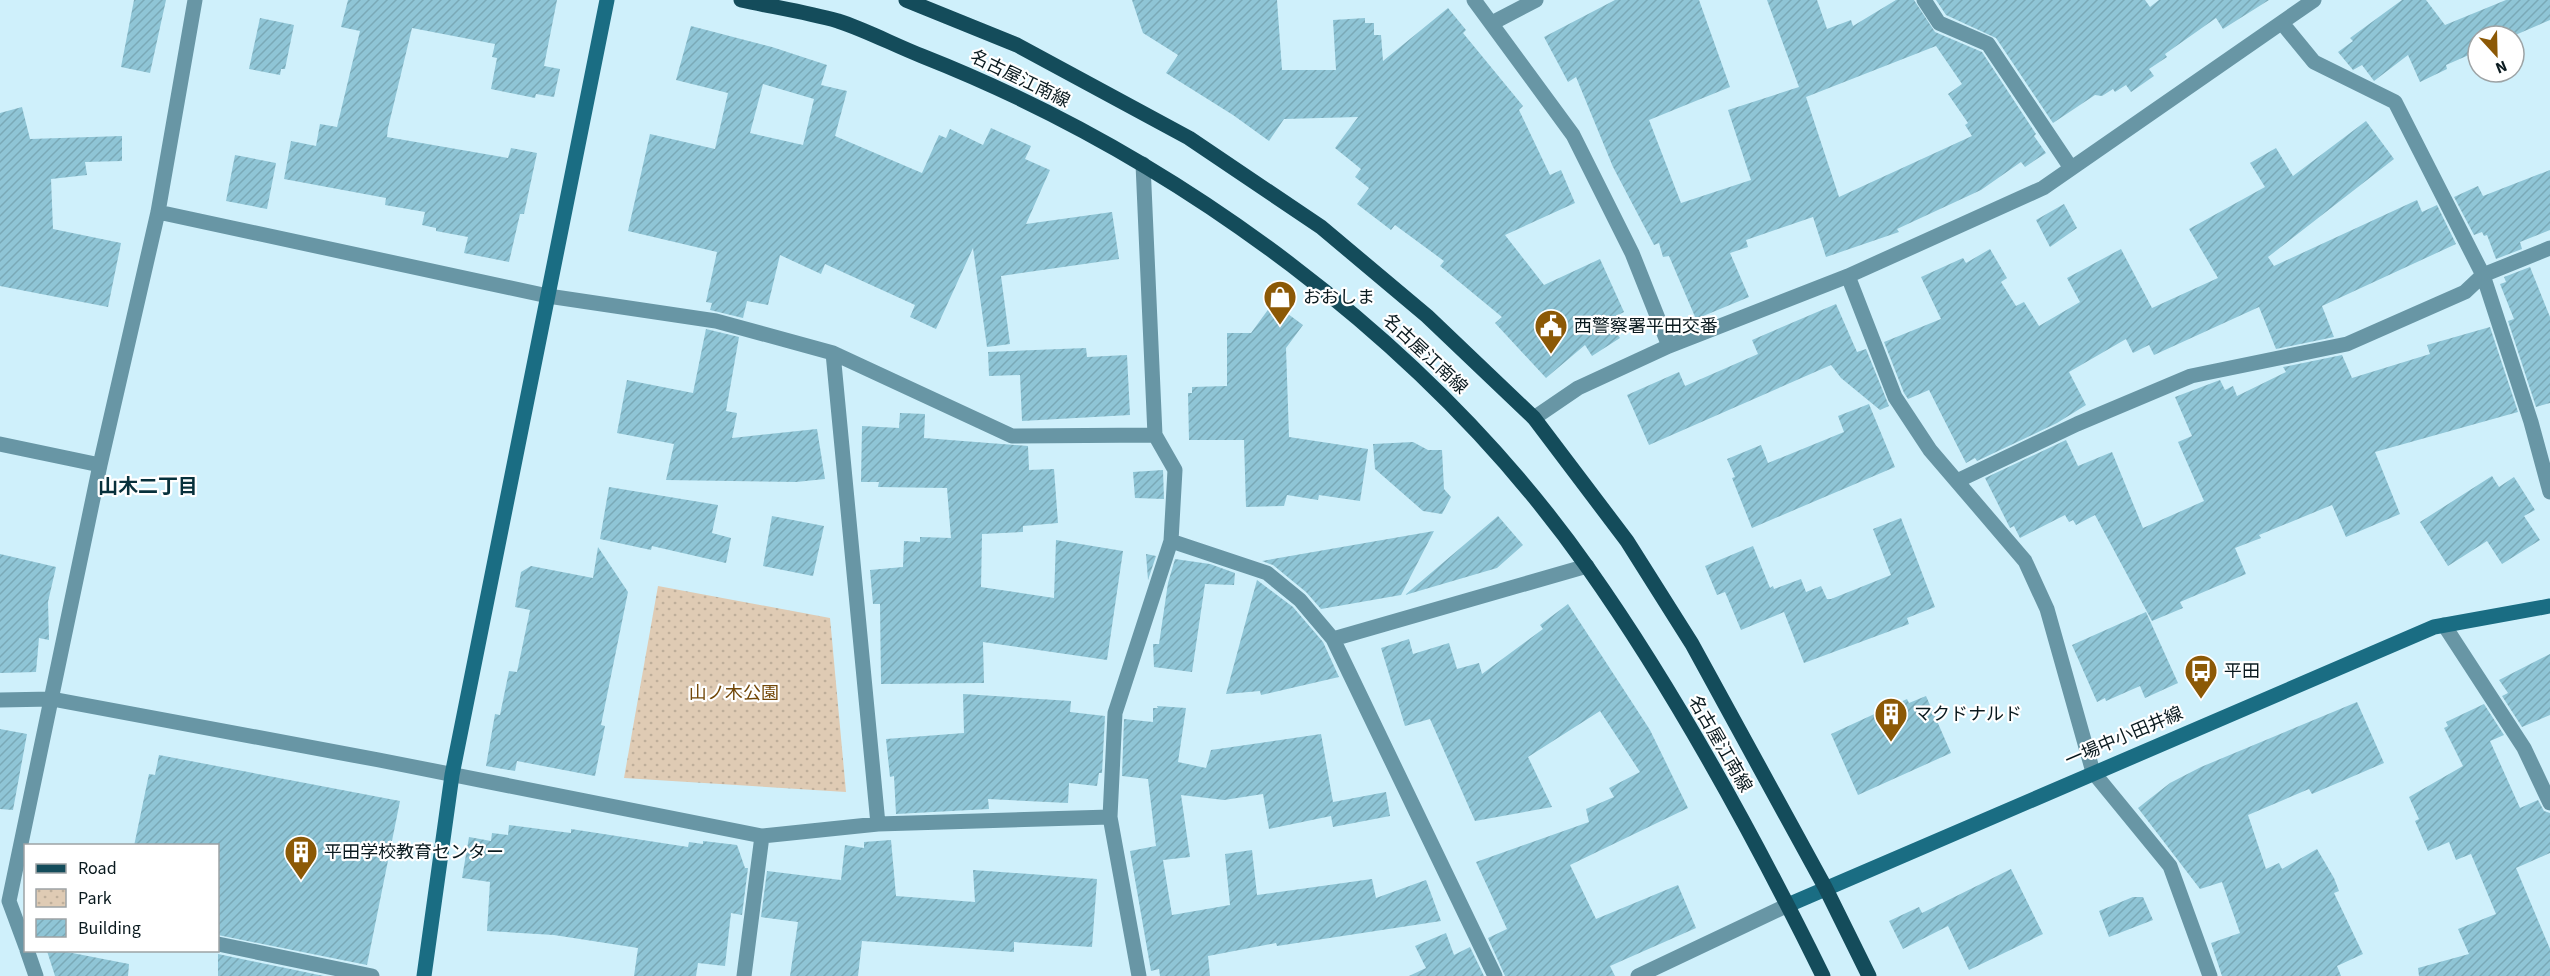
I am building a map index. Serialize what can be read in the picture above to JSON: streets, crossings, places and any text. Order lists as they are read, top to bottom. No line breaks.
{"streets":{"main road":["名古屋江南線"],"street":["一場中小田井線"]},"crossings":[["名古屋江南線","一場中小田井線"]],"districts":["山木二丁目"],"parks":["山ノ木公園"],"places":{"shop":["おおしま"],"public building":["西警察署平田交番"],"bus stop":["平田"],"building":["マクドナルド","平田学校教育センター"]},"legend":["Road","Park","Building"],"north":"bottom"}
